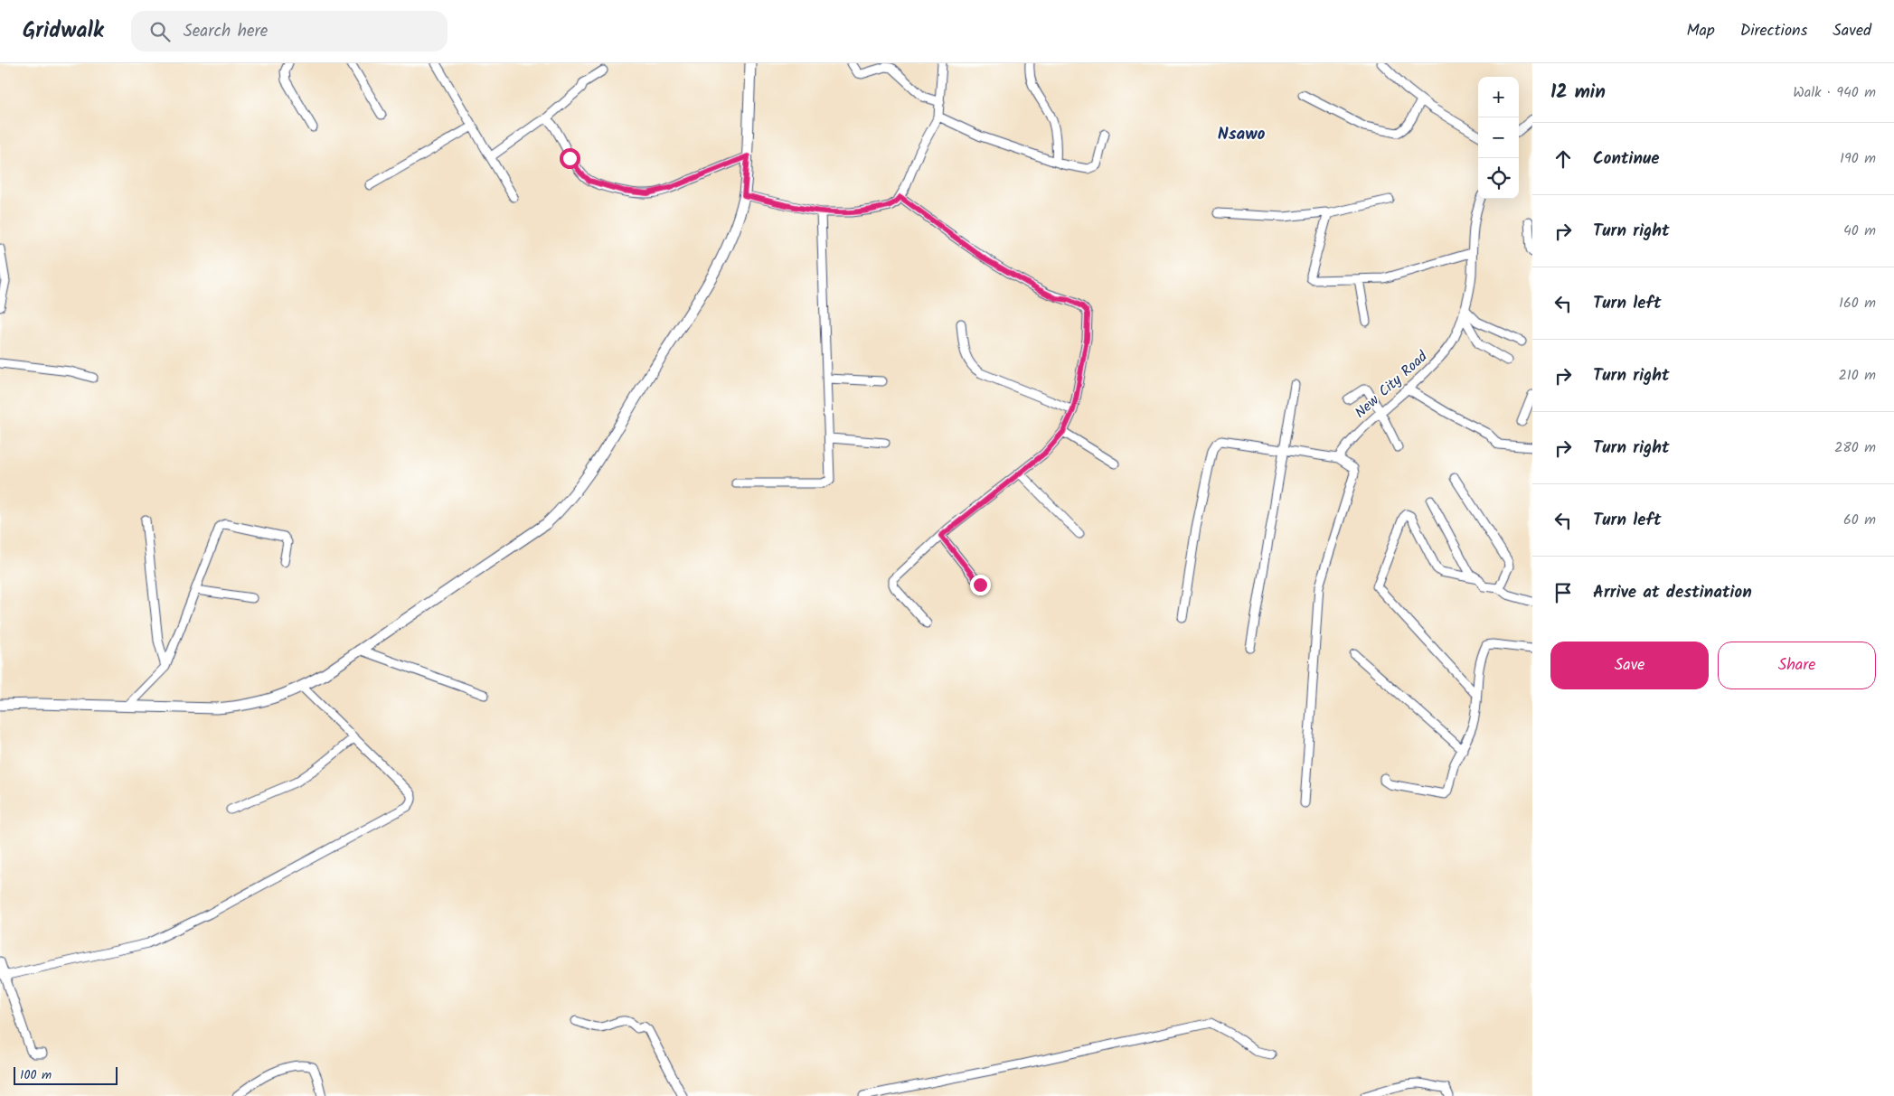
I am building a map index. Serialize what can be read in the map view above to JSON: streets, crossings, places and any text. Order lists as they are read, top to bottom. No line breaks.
{"streets":{"street":["New City Road"]},"districts":["Nsawo"],"scale_bar":"100 m","page":{"header":"Gridwalk","search":"Search here","nav":["Map","Directions","Saved"],"heading":["12 min","Walk · 940 m"],"map_buttons":["+","−"],"list":[["Continue","190 m"],["Turn right","40 m"],["Turn left","160 m"],["Turn right","210 m"],["Turn right","280 m"],["Turn left","60 m"],"Arrive at destination"],"buttons":["Save","Share"],"scale":"100 m"}}
